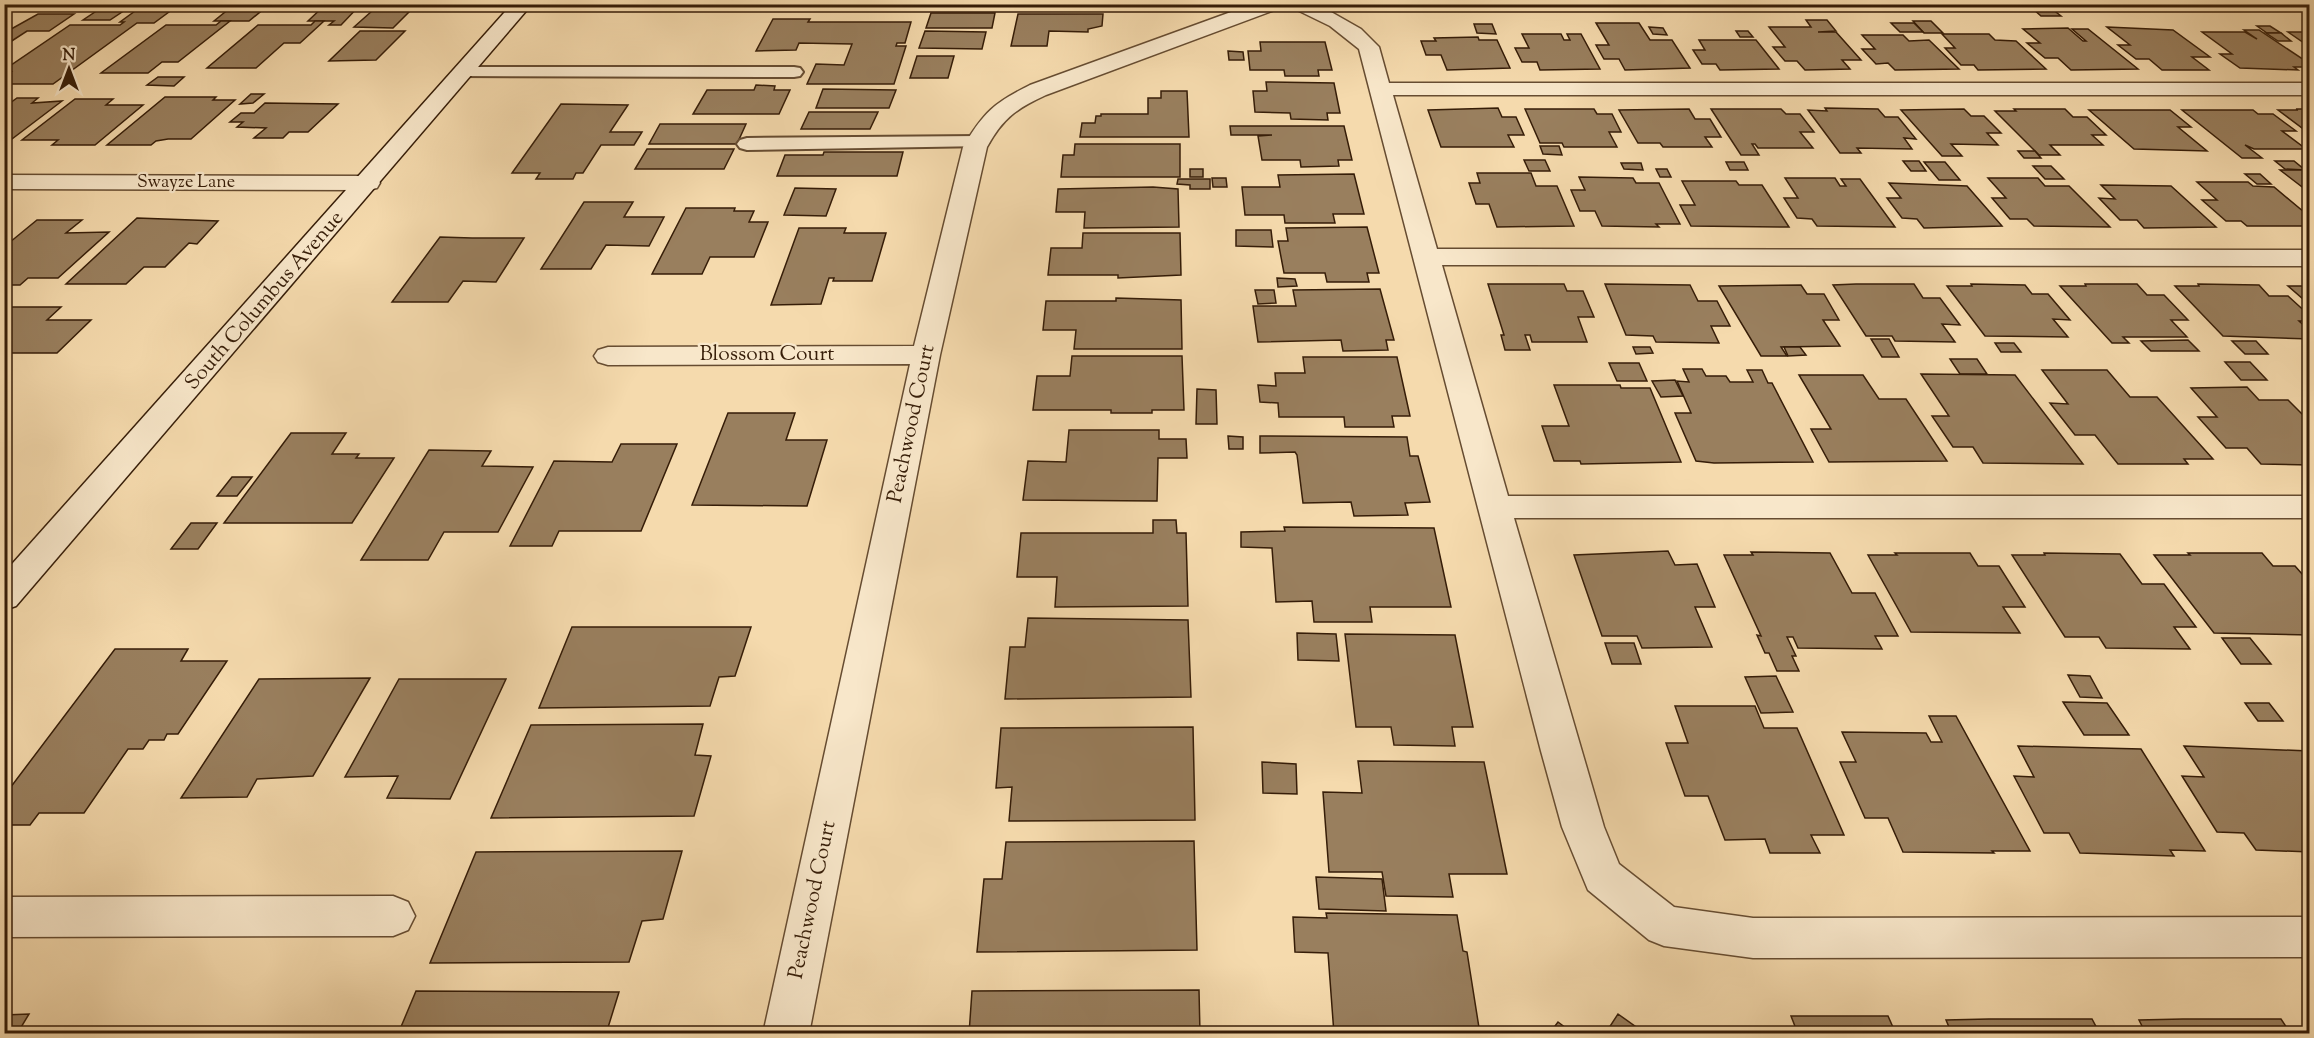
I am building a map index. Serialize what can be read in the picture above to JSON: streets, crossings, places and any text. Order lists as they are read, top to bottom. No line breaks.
{"streets":{"street":["Swayze Lane","South Columbus Avenue","Blossom Court","Peachwood Court"]},"crossings":[["Swayze Lane","South Columbus Avenue"],["Blossom Court","Peachwood Court"]],"north":"top"}
